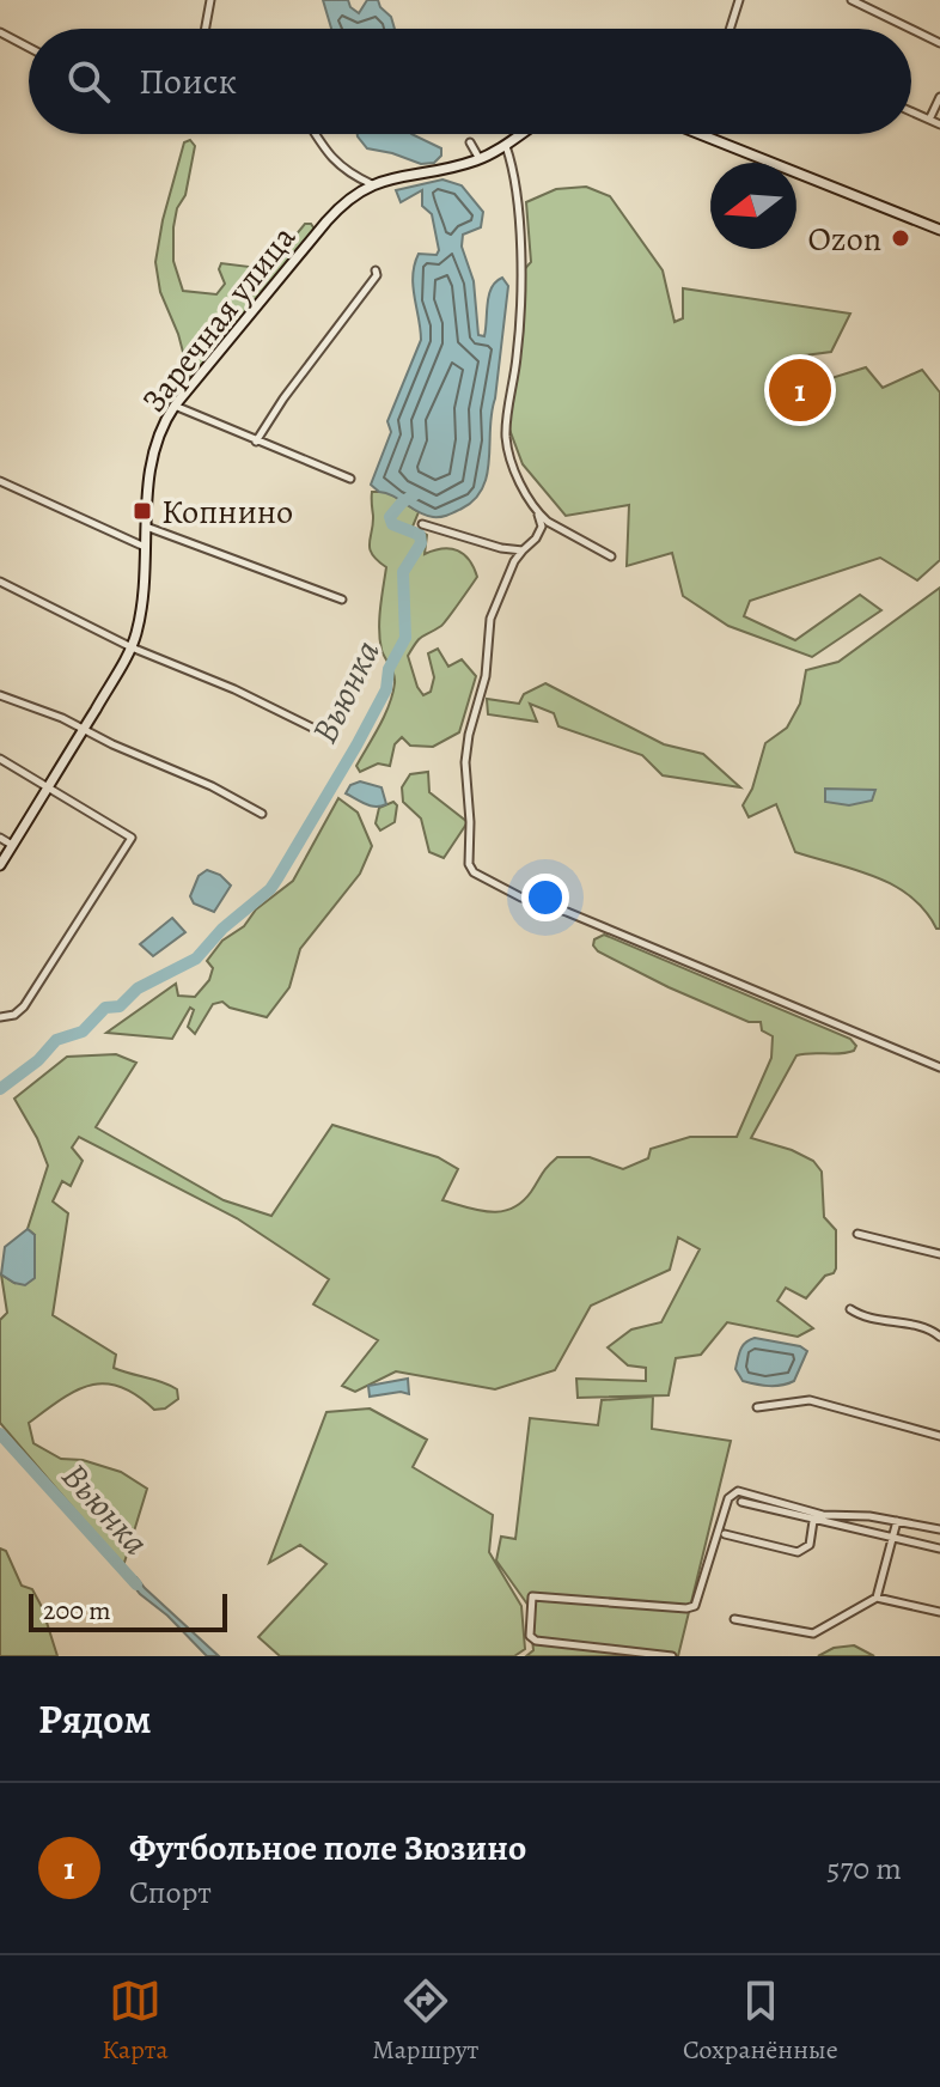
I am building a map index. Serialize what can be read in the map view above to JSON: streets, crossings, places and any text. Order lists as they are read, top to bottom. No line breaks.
{"streets":{"street":["Заречная улица"]},"water":["Вьюнка"],"places":{"other":["Ozon"],"transit":["Копнино"]},"scale_bar":"200 m","north":"left","page":{"search":"Поиск","pins":"1","scale":"200 m","heading":"Рядом","list":[{"mark":"1","name":"Футбольное поле Зюзино","note":"Спорт","value":"570 m"}],"nav":["Карта","Маршрут","Сохранённые"]}}
